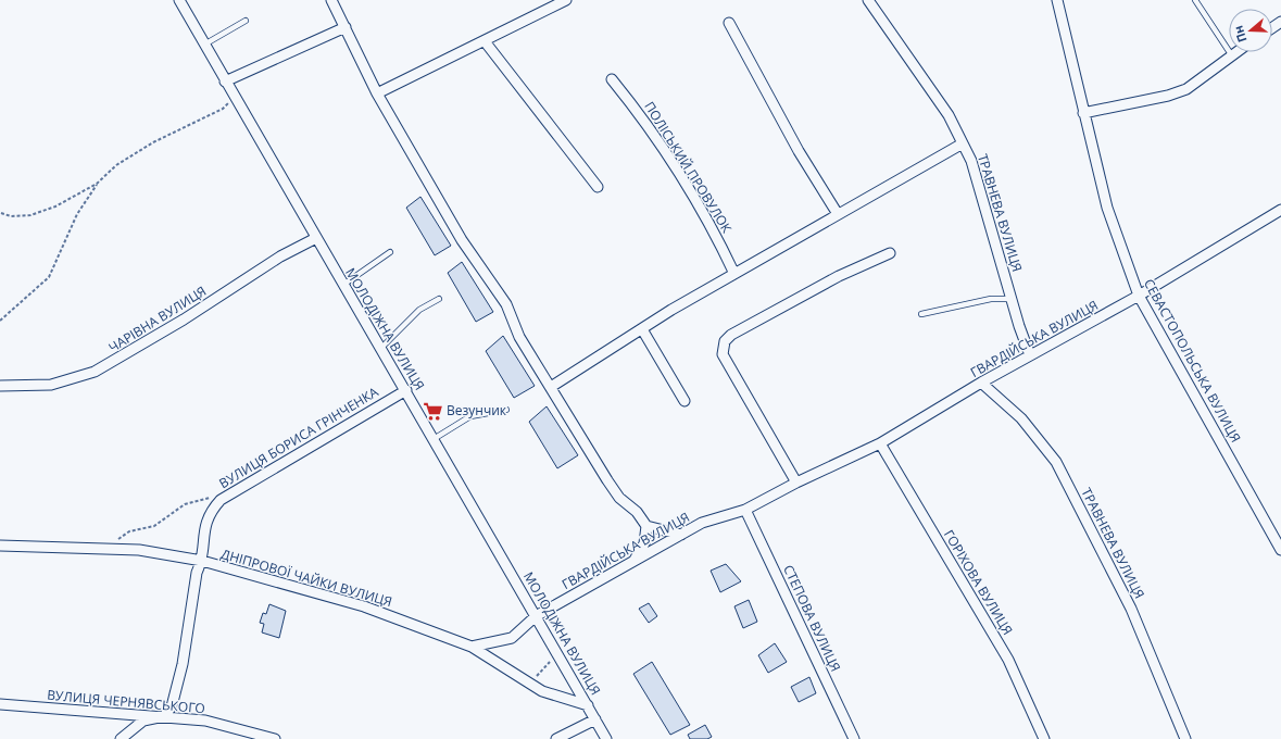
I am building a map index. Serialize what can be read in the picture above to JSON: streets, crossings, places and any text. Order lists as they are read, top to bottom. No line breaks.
{"streets":{"street":["ПОЛІСЬКИЙ ПРОВУЛОК","ТРАВНЕВА ВУЛИЦЯ","ЧАРІВНА ВУЛИЦЯ","МОЛОДІЖНА ВУЛИЦЯ","ГВАРДІЙСЬКА ВУЛИЦЯ","СЕВАСТОПОЛЬСЬКА ВУЛИЦЯ","ВУЛИЦЯ БОРИСА ГРІНЧЕНКА","ДНІПРОВОЇ ЧАЙКИ ВУЛИЦЯ","ГОРІХОВА ВУЛИЦЯ","СТЕПОВА ВУЛИЦЯ","ВУЛИЦЯ ЧЕРНЯВСЬКОГО"]},"crossings":[["ТРАВНЕВА ВУЛИЦЯ","ГВАРДІЙСЬКА ВУЛИЦЯ"],["ЧАРІВНА ВУЛИЦЯ","МОЛОДІЖНА ВУЛИЦЯ"],["МОЛОДІЖНА ВУЛИЦЯ","ГВАРДІЙСЬКА ВУЛИЦЯ"],["МОЛОДІЖНА ВУЛИЦЯ","ВУЛИЦЯ БОРИСА ГРІНЧЕНКА"],["МОЛОДІЖНА ВУЛИЦЯ","ДНІПРОВОЇ ЧАЙКИ ВУЛИЦЯ"],["ГВАРДІЙСЬКА ВУЛИЦЯ","СЕВАСТОПОЛЬСЬКА ВУЛИЦЯ"],["ГВАРДІЙСЬКА ВУЛИЦЯ","ДНІПРОВОЇ ЧАЙКИ ВУЛИЦЯ"],["ГВАРДІЙСЬКА ВУЛИЦЯ","ГОРІХОВА ВУЛИЦЯ"],["ГВАРДІЙСЬКА ВУЛИЦЯ","СТЕПОВА ВУЛИЦЯ"],["ВУЛИЦЯ БОРИСА ГРІНЧЕНКА","ДНІПРОВОЇ ЧАЙКИ ВУЛИЦЯ"],["ВУЛИЦЯ БОРИСА ГРІНЧЕНКА","ВУЛИЦЯ ЧЕРНЯВСЬКОГО"]],"places":{"supermarket":["Везунчик"]},"north":"left"}
